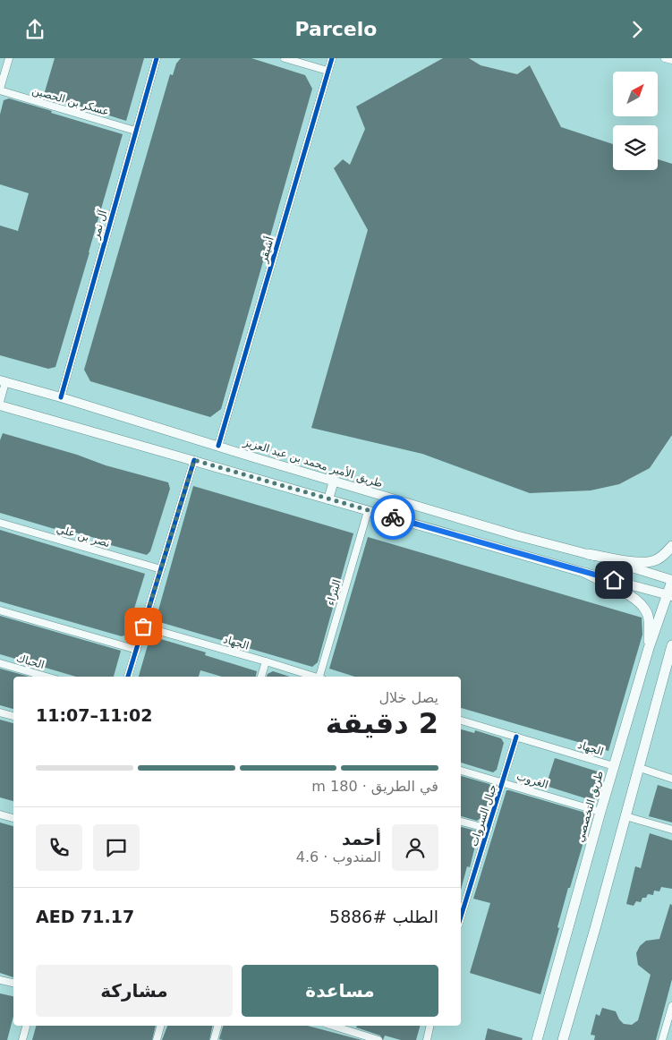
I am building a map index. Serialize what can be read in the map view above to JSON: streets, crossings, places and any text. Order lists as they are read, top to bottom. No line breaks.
{"streets":{"main road":["طريق الأمير محمد بن عبد العزيز","طريق التخصصي"],"street":["عسكر بن الحصين","آل نمر","أشيقر","نصر بن علي","البتراء","الجهاد","الحباك","الغروب","جبال السروات"]},"crossings":[["عسكر بن الحصين","آل نمر"],["آل نمر","طريق الأمير محمد بن عبد العزيز"],["أشيقر","طريق الأمير محمد بن عبد العزيز"],["طريق الأمير محمد بن عبد العزيز","طريق التخصصي"],["الجهاد","طريق التخصصي"],["الجهاد","جبال السروات"],["الغروب","طريق التخصصي"],["الغروب","جبال السروات"]],"north":"top right","page":{"header":"Parcelo","heading":["2 دقيقة","يصل خلال","11:02–11:07"],"panel":["أحمد","المندوب · 4.6","الطلب #5886","AED 71.17"],"bar":"في الطريق · 180 m","buttons":["مساعدة","مشاركة"]}}
